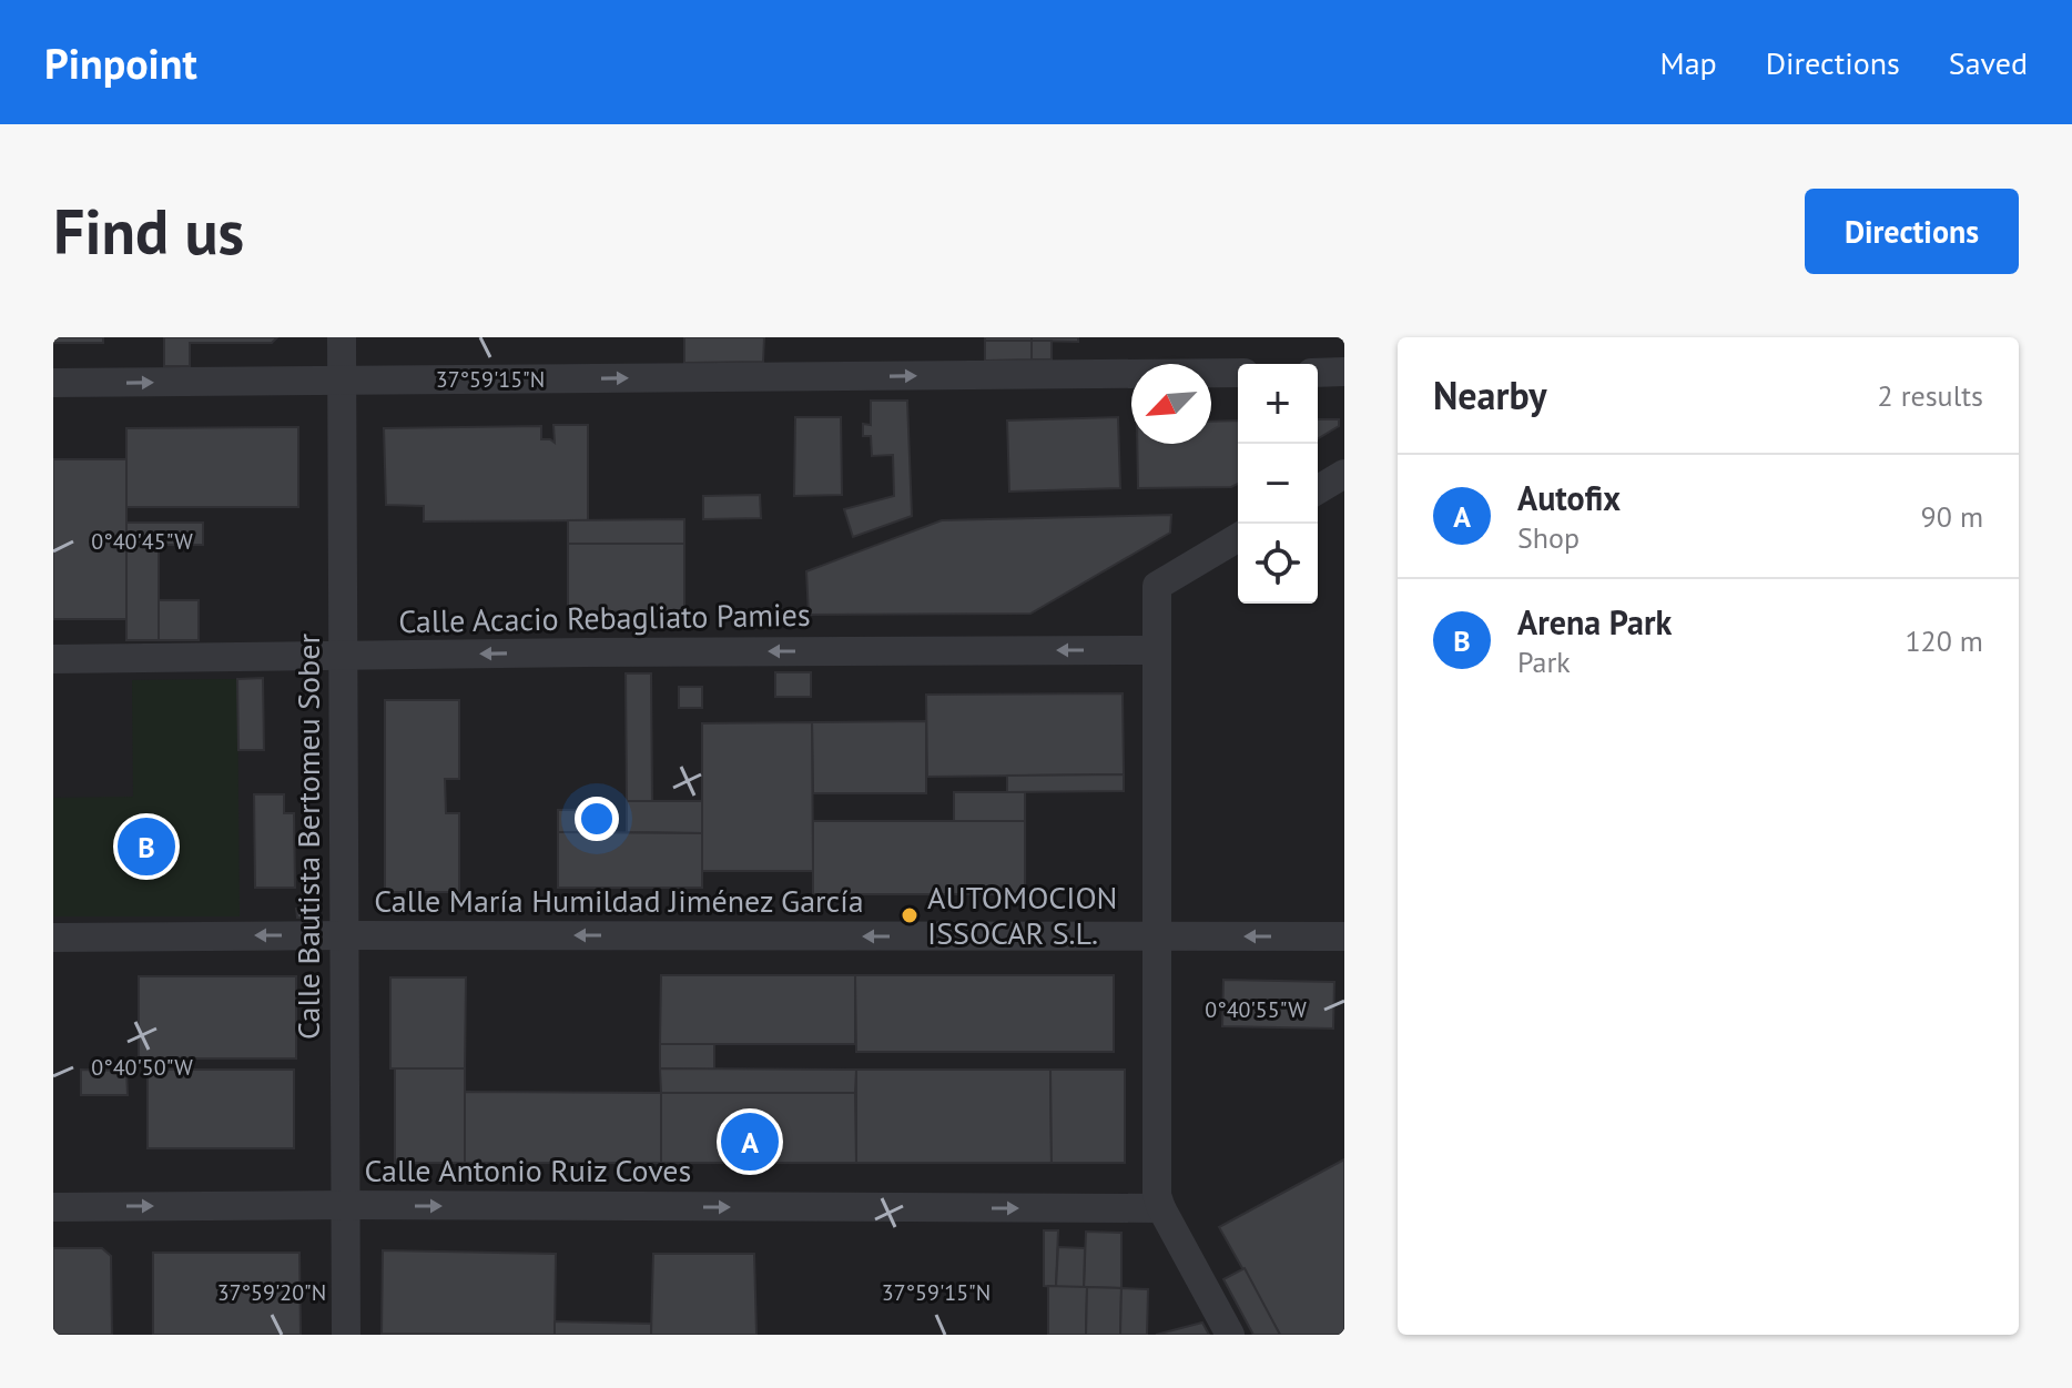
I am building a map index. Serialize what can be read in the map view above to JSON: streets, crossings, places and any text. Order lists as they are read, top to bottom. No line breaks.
{"streets":{"street":["Calle Acacio Rebagliato Pamies","Calle Bautista Bertomeu Sober","Calle María Humildad Jiménez García","Calle Antonio Ruiz Coves"]},"crossings":[["Calle Acacio Rebagliato Pamies","Calle Bautista Bertomeu Sober"],["Calle Bautista Bertomeu Sober","Calle María Humildad Jiménez García"],["Calle Bautista Bertomeu Sober","Calle Antonio Ruiz Coves"]],"one_way":["Calle Acacio Rebagliato Pamies","Calle María Humildad Jiménez García","Calle Antonio Ruiz Coves"],"places":["AUTOMOCION ISSOCAR S.L."],"north":"bottom left","page":{"header":"Pinpoint","nav":["Map","Directions","Saved"],"buttons":"Directions","title":"Find us","heading":["Nearby","2 results"],"map_buttons":["+","−"],"list":[{"mark":"A","name":"Autofix","note":"Shop","value":"90 m"},{"mark":"B","name":"Arena Park","note":"Park","value":"120 m"}],"pins":["B","A"]},"coordinates":["37°59'15\"N","0°40'45\"W","0°40'55\"W","0°40'50\"W","37°59'20\"N"]}
